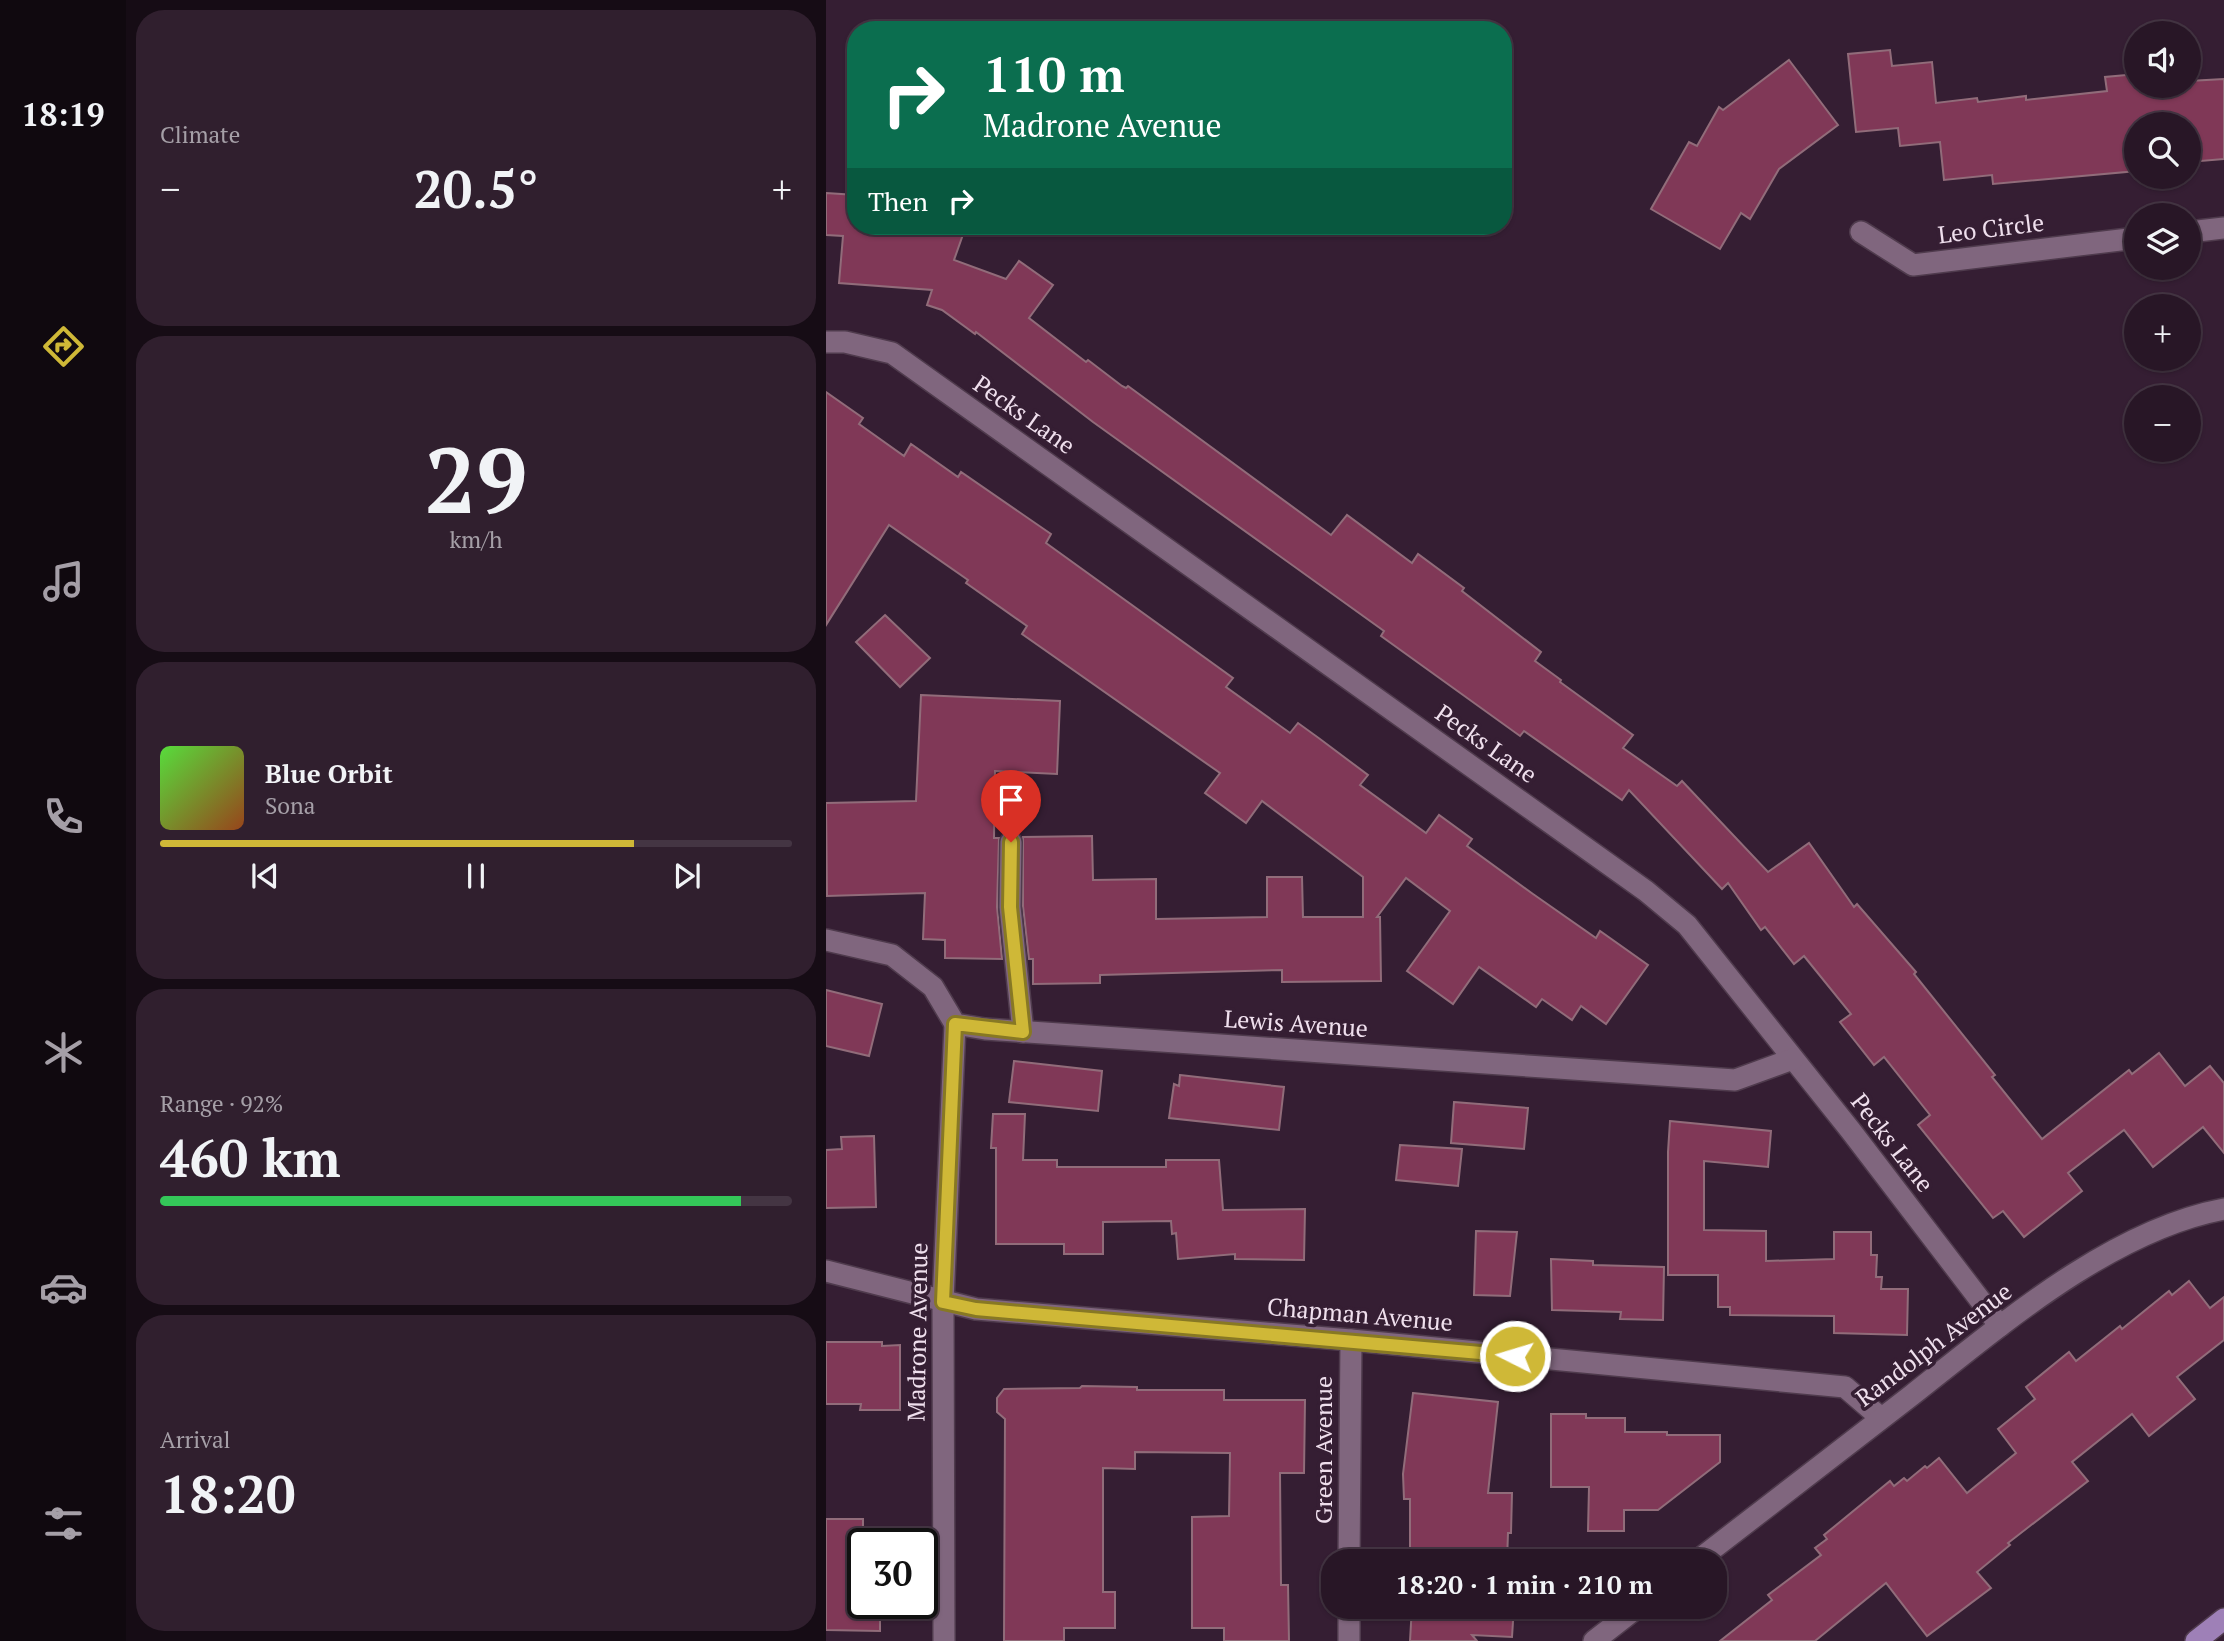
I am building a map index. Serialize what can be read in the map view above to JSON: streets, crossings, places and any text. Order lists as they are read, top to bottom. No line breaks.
{"streets":{"street":["Leo Circle","Pecks Lane","Lewis Avenue","Chapman Avenue","Madrone Avenue","Randolph Avenue","Green Avenue"]},"crossings":[["Pecks Lane","Lewis Avenue"],["Pecks Lane","Randolph Avenue"],["Lewis Avenue","Madrone Avenue"],["Chapman Avenue","Madrone Avenue"],["Chapman Avenue","Randolph Avenue"],["Chapman Avenue","Green Avenue"]],"page":{"tabs":"18:19","tile":["Climate",["29","km/h"],["Range · 92%","460 km"],["Arrival","18:20"]],"map_buttons":["+","−"],"turn":["110 m","Madrone Avenue"],"heat":["−","20.5°","+"],"then":"Then","song":["Blue Orbit","Sona"],"limit":"30","trip":"18:20 · 1 min · 210 m"}}
